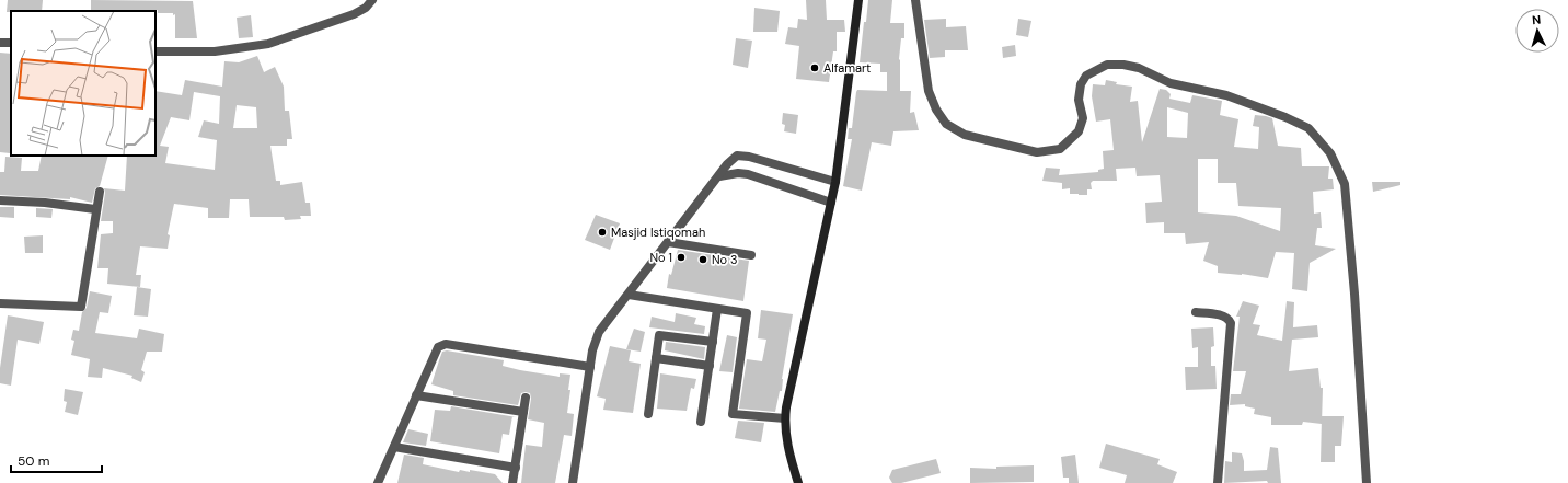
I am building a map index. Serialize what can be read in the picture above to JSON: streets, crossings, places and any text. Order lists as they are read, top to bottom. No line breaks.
{"places":["Alfamart","Masjid Istiqomah","No 1","No 3"],"scale_bar":"50 m","north":"top"}
